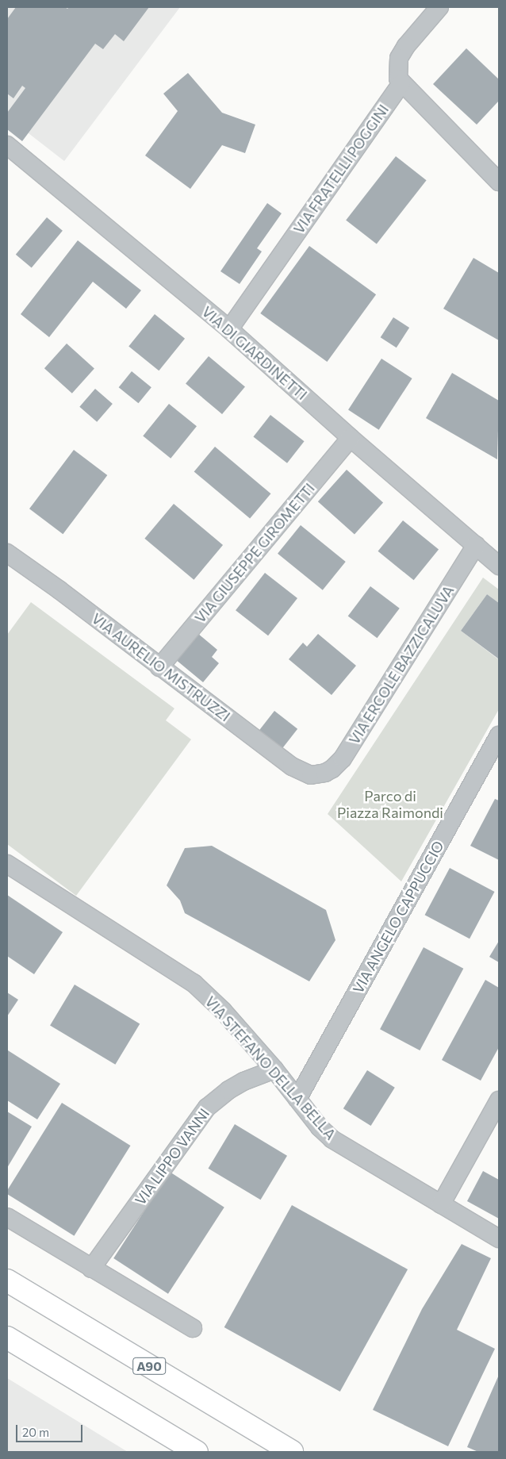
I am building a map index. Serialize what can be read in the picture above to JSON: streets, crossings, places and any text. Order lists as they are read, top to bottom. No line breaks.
{"streets":{"highway":["A90"],"street":["VIA FRATELLI POGGINI","VIA DI GIARDINETTI","VIA GIUSEPPE GIROMETTI","VIA ERCOLE BAZZICALUVA","VIA AURELIO MISTRUZZI","VIA ANGELO CAPPUCCIO","VIA STEFANO DELLA BELLA","VIA LIPPO VANNI"]},"crossings":[["VIA FRATELLI POGGINI","VIA DI GIARDINETTI"],["VIA DI GIARDINETTI","VIA GIUSEPPE GIROMETTI"],["VIA DI GIARDINETTI","VIA ERCOLE BAZZICALUVA"],["VIA GIUSEPPE GIROMETTI","VIA AURELIO MISTRUZZI"],["VIA ERCOLE BAZZICALUVA","VIA AURELIO MISTRUZZI"],["VIA ANGELO CAPPUCCIO","VIA STEFANO DELLA BELLA"],["VIA STEFANO DELLA BELLA","VIA LIPPO VANNI"]],"parks":["Parco di Piazza Raimondi"],"scale_bar":"20 m"}
